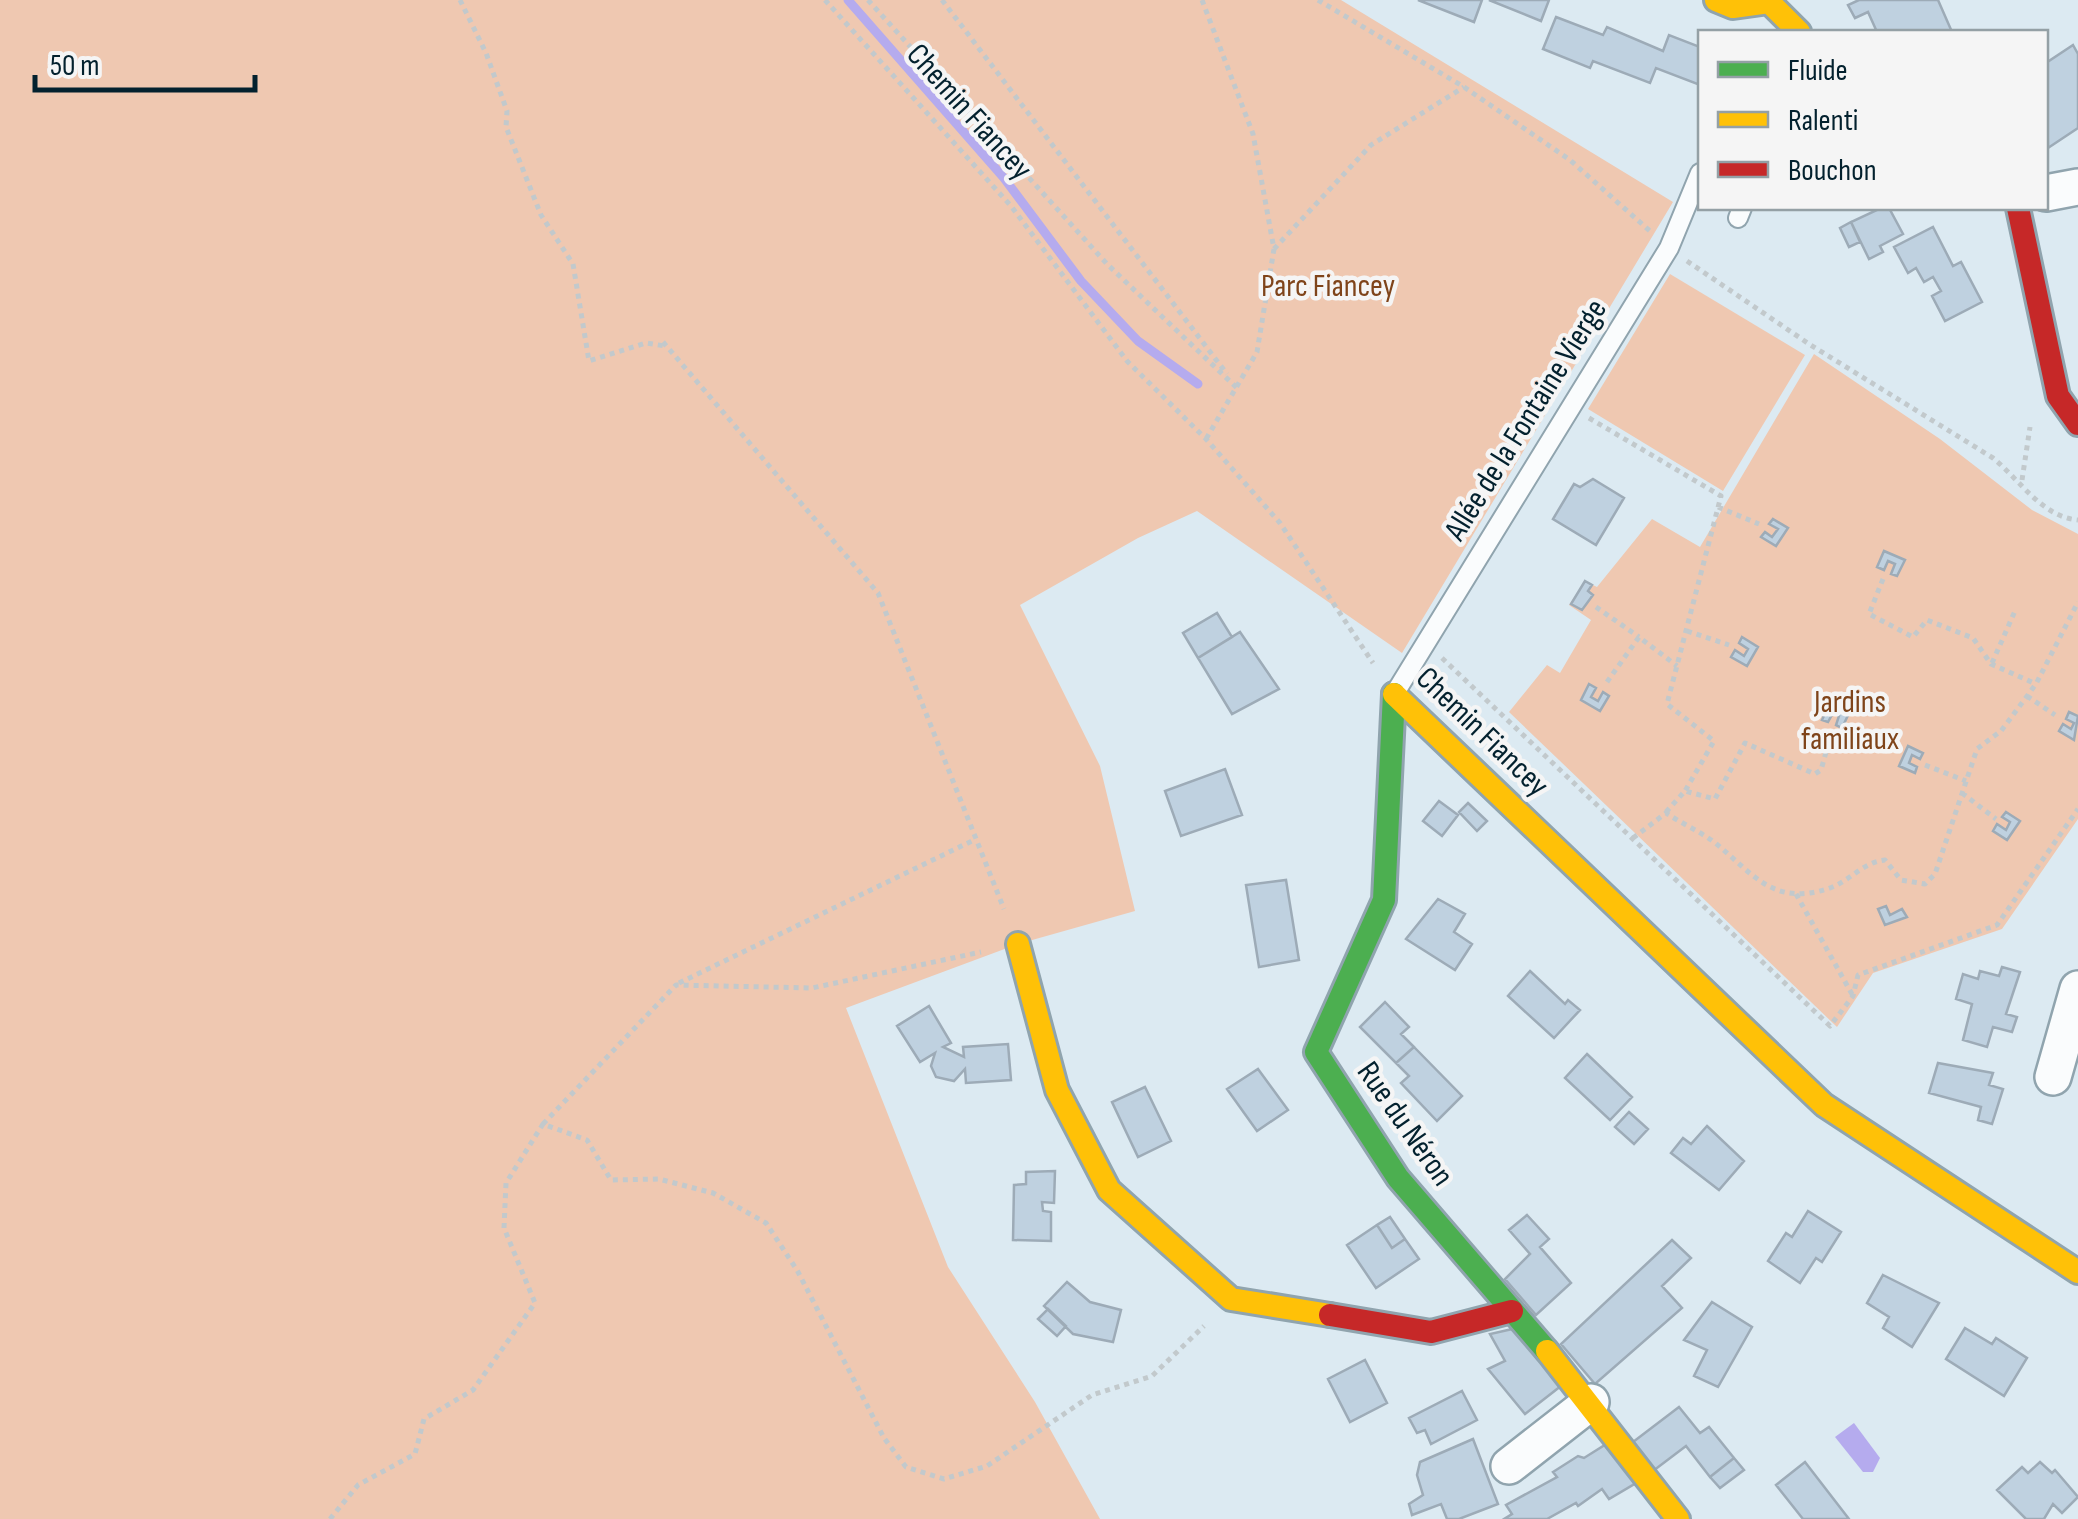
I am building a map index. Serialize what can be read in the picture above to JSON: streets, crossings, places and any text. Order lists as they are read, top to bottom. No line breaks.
{"streets":{"street":["Chemin Fiancey","Rue du Néron"],"lane":["Allée de la Fontaine Vierge"]},"crossings":[["Chemin Fiancey","Allée de la Fontaine Vierge"],["Chemin Fiancey","Rue du Néron"],["Allée de la Fontaine Vierge","Rue du Néron"]],"parks":["Parc Fiancey","Jardins familiaux"],"legend":["Fluide","Ralenti","Bouchon"],"scale_bar":"50 m"}
